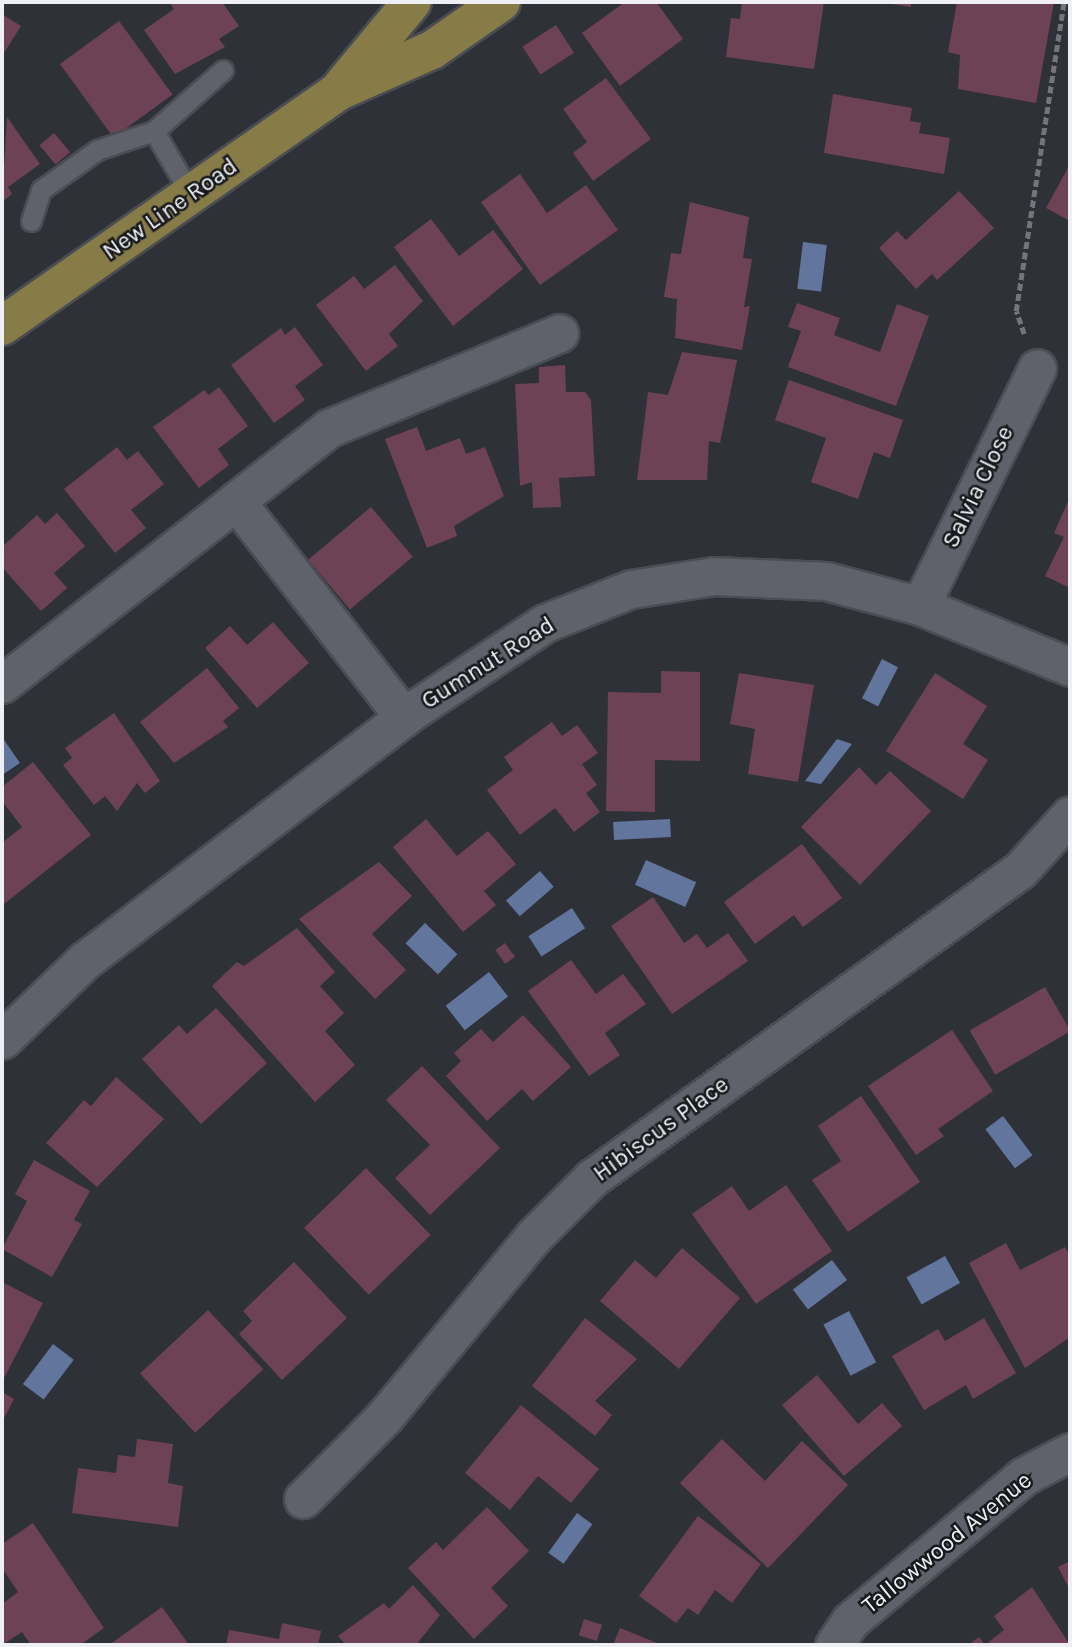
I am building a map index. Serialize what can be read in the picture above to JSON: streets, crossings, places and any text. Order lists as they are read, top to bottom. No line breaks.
{"streets":{"main road":["New Line Road"],"street":["Salvia Close","Gumnut Road","Hibiscus Place","Tallowwood Avenue"]},"crossings":[["Salvia Close","Gumnut Road"]]}
